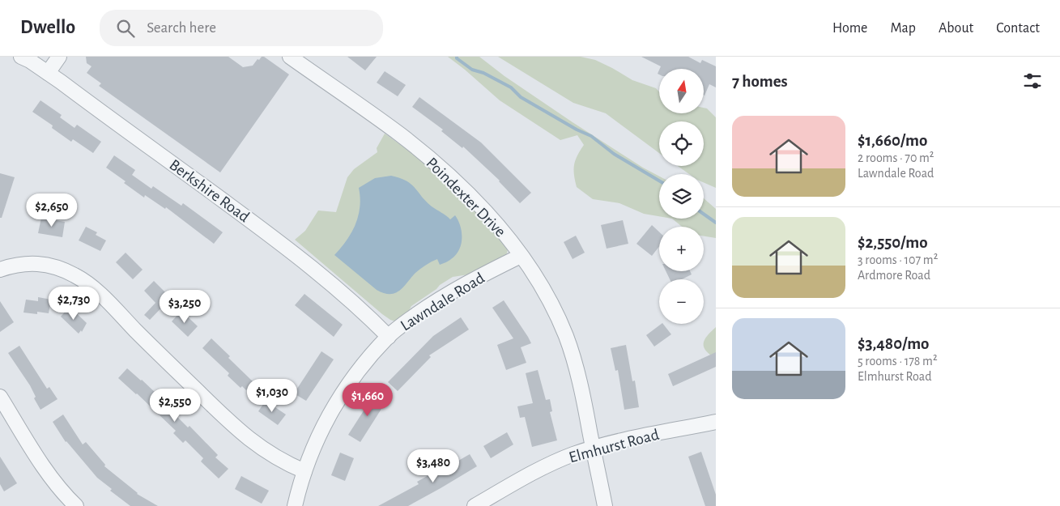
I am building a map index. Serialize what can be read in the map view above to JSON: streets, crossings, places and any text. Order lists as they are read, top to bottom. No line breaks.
{"streets":{"street":["Berkshire Road","Poindexter Drive","Lawndale Road","Elmhurst Road"]},"crossings":[["Berkshire Road","Lawndale Road"],["Poindexter Drive","Lawndale Road"],["Poindexter Drive","Elmhurst Road"]],"north":"top","page":{"header":"Dwello","search":"Search here","nav":["Home","Map","About","Contact"],"heading":"7 homes","map_buttons":["+","−"],"list":[{"name":"$1,660/mo","note":"2 rooms · 70 m² · Lawndale Road"},{"name":"$2,550/mo","note":"3 rooms · 107 m² · Ardmore Road"},{"name":"$3,480/mo","note":"5 rooms · 178 m² · Elmhurst Road"}],"price":["$2,650","$2,730","$3,250","$1,030","$1,660","$2,550","$3,480"]}}
